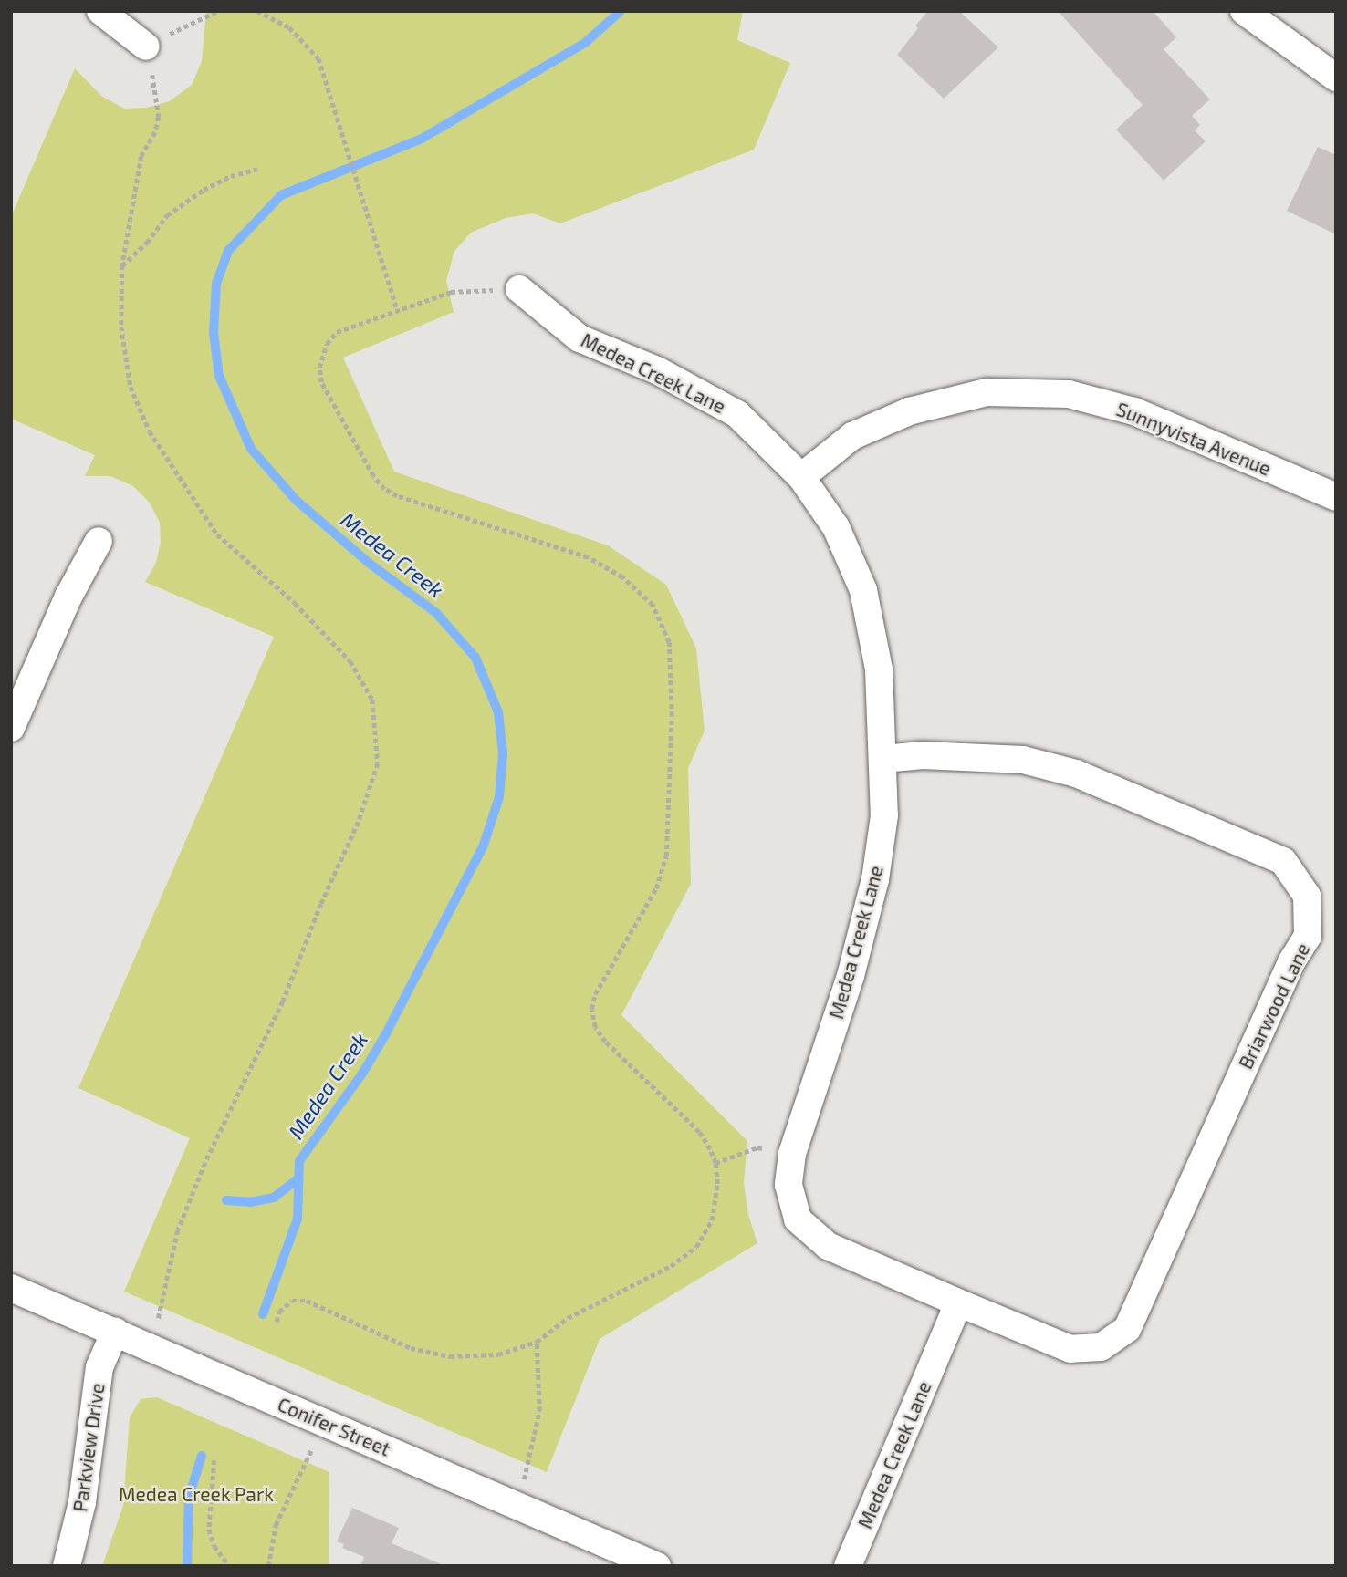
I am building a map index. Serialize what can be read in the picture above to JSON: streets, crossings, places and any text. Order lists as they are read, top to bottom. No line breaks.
{"streets":{"street":["Medea Creek Lane","Sunnyvista Avenue","Briarwood Lane","Conifer Street","Parkview Drive"]},"crossings":[["Medea Creek Lane","Sunnyvista Avenue"],["Medea Creek Lane","Briarwood Lane"],["Conifer Street","Parkview Drive"]],"water":["Medea Creek"],"parks":["Medea Creek Park"]}
